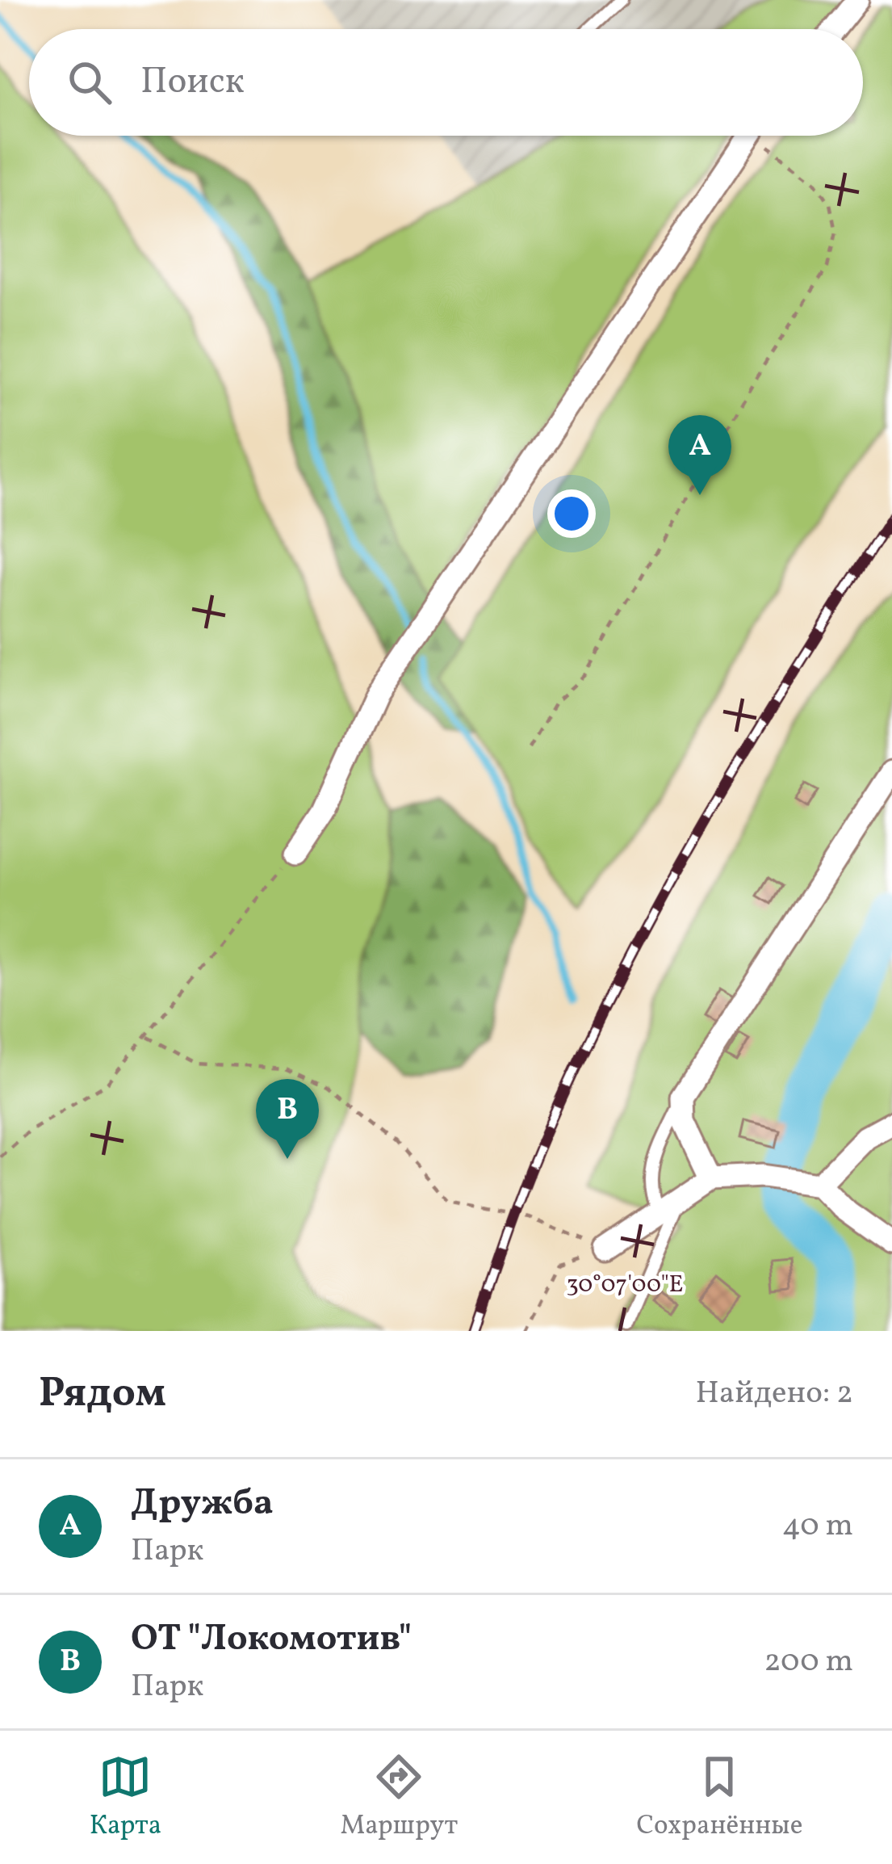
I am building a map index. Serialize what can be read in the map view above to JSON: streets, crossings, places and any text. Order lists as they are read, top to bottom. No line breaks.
{"page":{"search":"Поиск","pins":["A","B"],"heading":["Рядом","Найдено: 2"],"list":[{"mark":"A","name":"Дружба","note":"Парк","value":"40 m"},{"mark":"B","name":"ОТ \"Локомотив\"","note":"Парк","value":"200 m"}],"nav":["Карта","Маршрут","Сохранённые"]},"coordinates":["30°07'00\"E"]}
